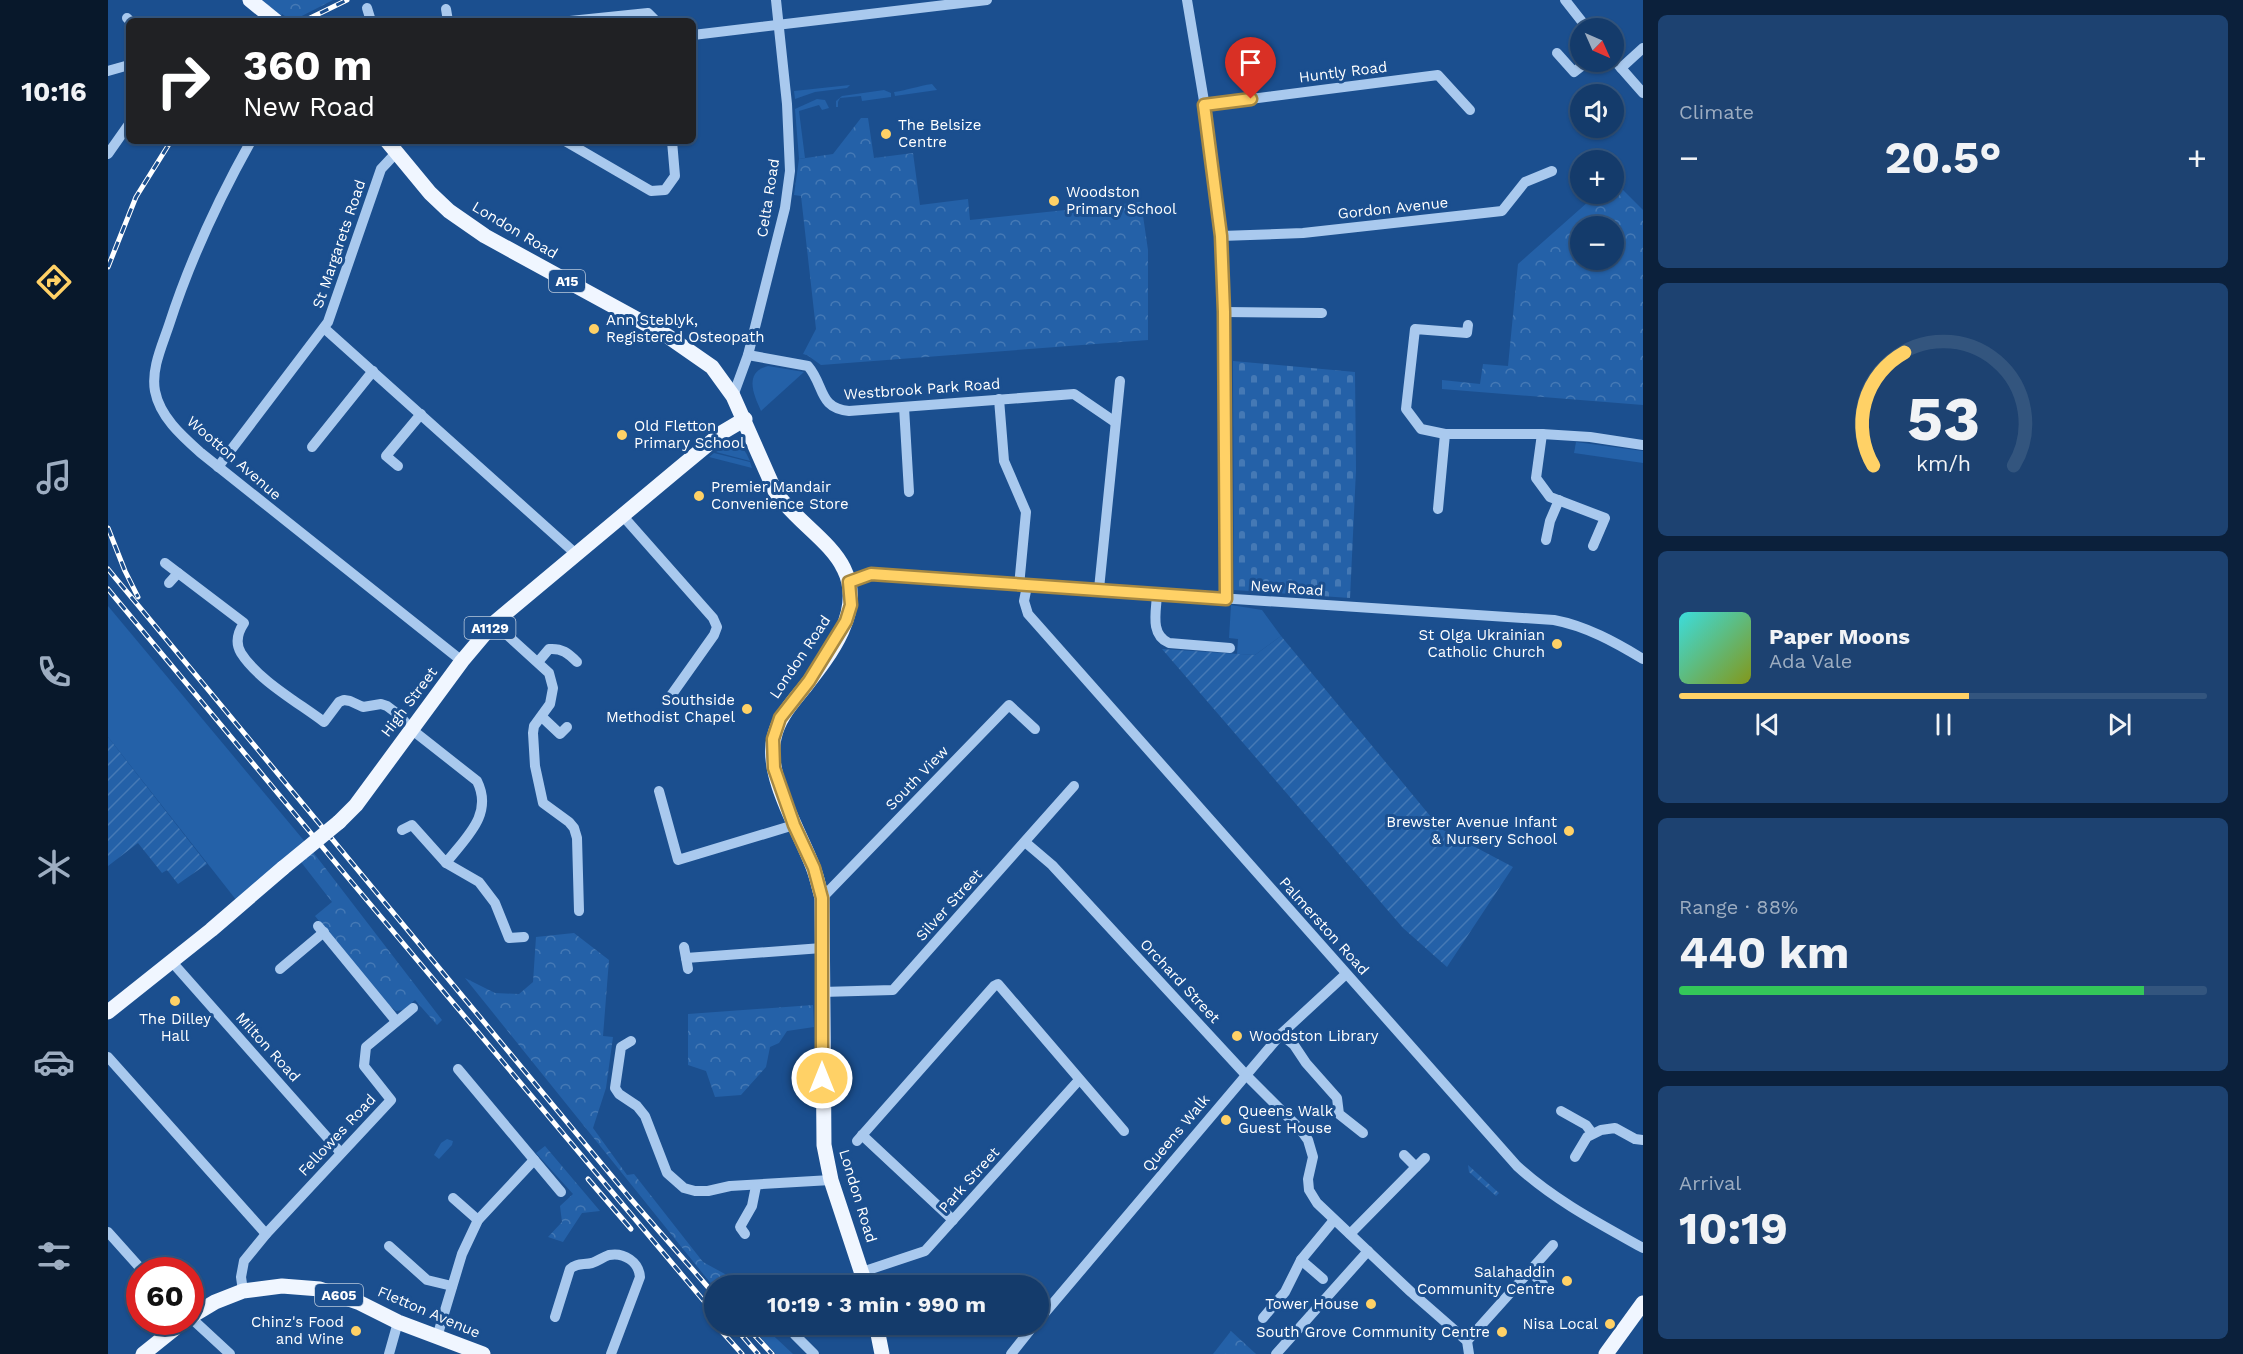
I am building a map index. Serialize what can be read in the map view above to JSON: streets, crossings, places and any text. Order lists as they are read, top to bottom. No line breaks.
{"streets":{"main road":["London Road","A15","A1129","High Street","A605","Fletton Avenue"],"street":["Huntly Road","Celta Road","Gordon Avenue","St Margarets Road","Westbrook Park Road","Wootton Avenue","New Road","South View","Silver Street","Palmerston Road","Orchard Street","Milton Road","Queens Walk","Fellowes Road","Park Street"]},"crossings":[["Celta Road","London Road"],["Celta Road","Westbrook Park Road"],["London Road","St Margarets Road"],["London Road","New Road"],["London Road","High Street"],["London Road","South View"],["London Road","Silver Street"],["St Margarets Road","High Street"],["Westbrook Park Road","Palmerston Road"],["Wootton Avenue","High Street"],["New Road","Palmerston Road"],["High Street","Milton Road"],["Silver Street","Orchard Street"],["Palmerston Road","Queens Walk"],["Orchard Street","Queens Walk"],["Milton Road","Fellowes Road"],["Fellowes Road","Fletton Avenue"]],"places":["The Belsize Centre","Woodston Primary School","Ann Steblyk, Registered Osteopath","Old Fletton Primary School","Premier Mandair Convenience Store","St Olga Ukrainian Catholic Church","Southside Methodist Chapel","Brewster Avenue Infant & Nursery School","The Dilley Hall","Woodston Library","Queens Walk Guest House","Salahaddin Community Centre","Tower House","Nisa Local","Chinz's Food and Wine","South Grove Community Centre"],"north":"bottom right","page":{"tabs":"10:16","tile":["Climate",["Range · 88%","440 km"],["Arrival","10:19"]],"map_buttons":["+","−"],"turn":["360 m","New Road"],"heat":["−","20.5°","+"],"song":["Paper Moons","Ada Vale"],"limit":"60","trip":"10:19 · 3 min · 990 m","gauge":["53","km/h"]}}
